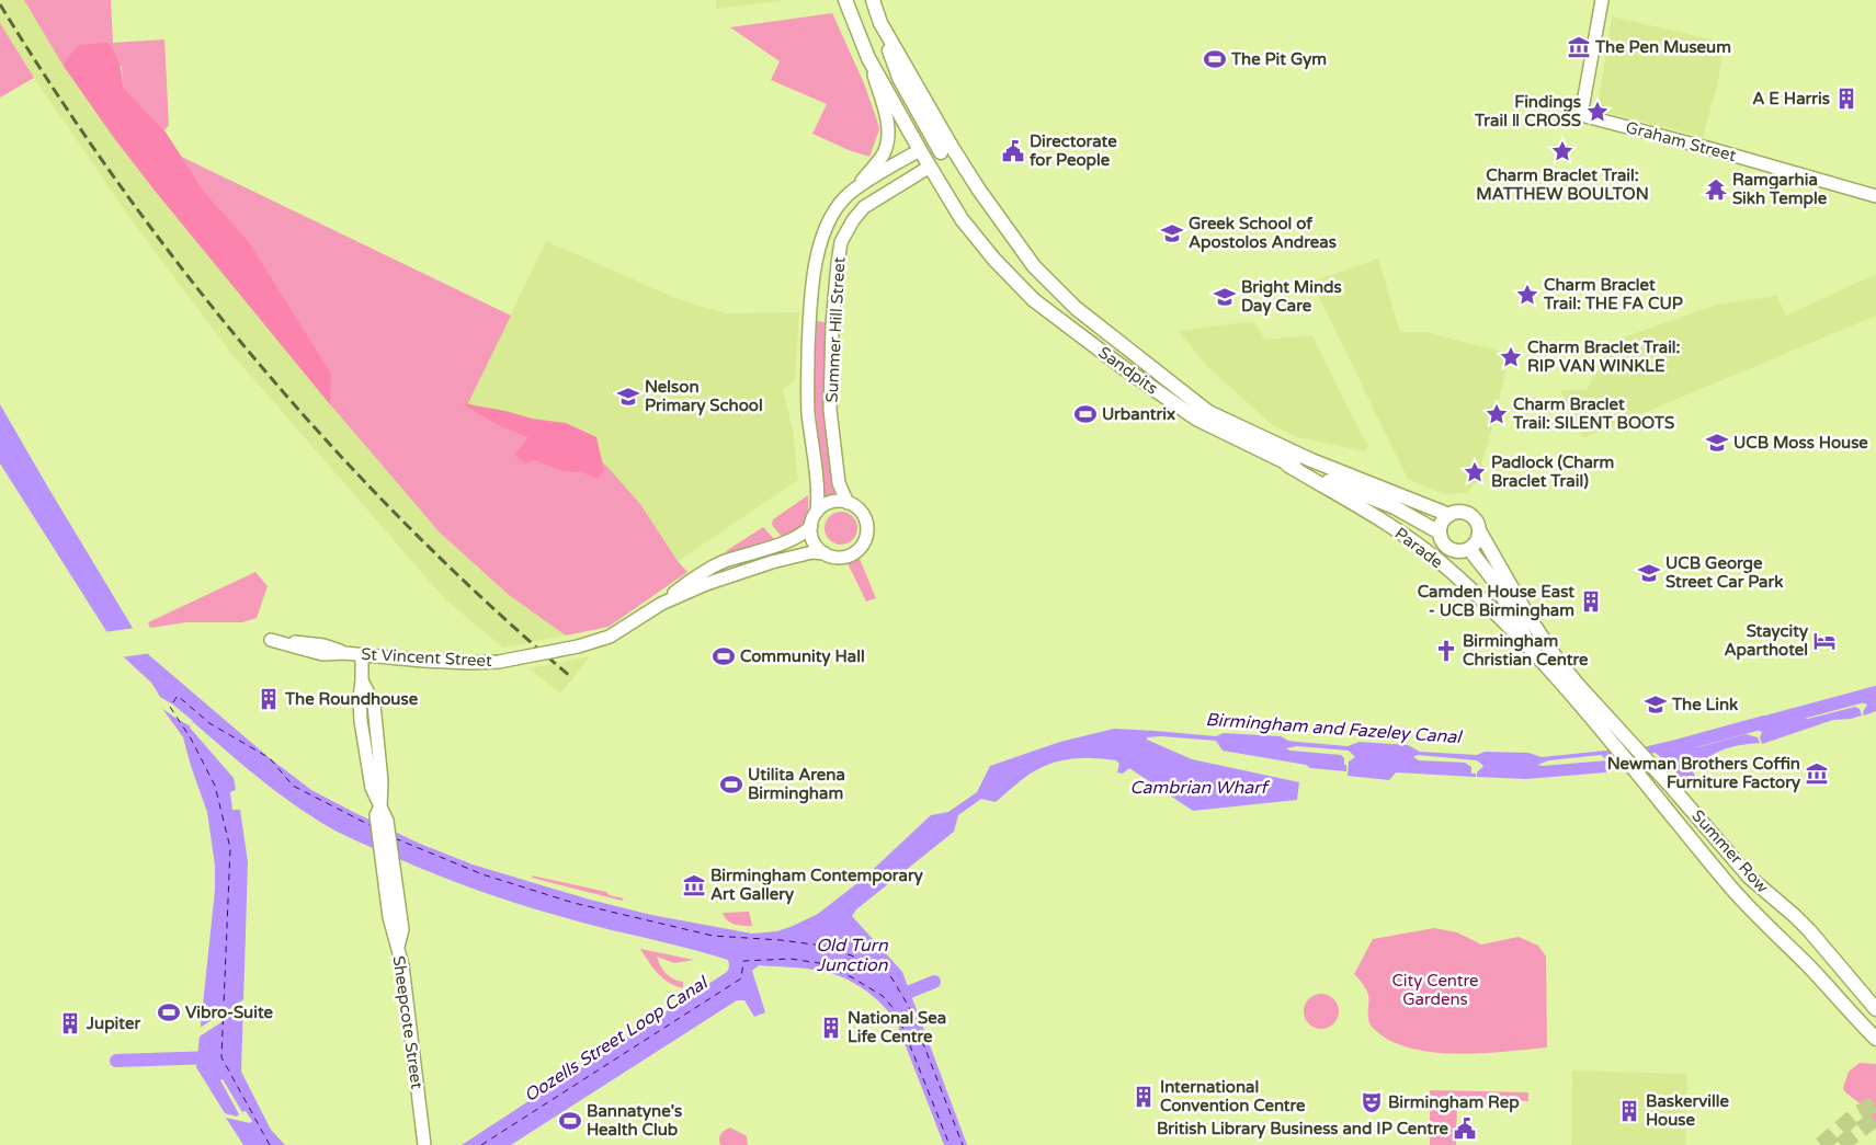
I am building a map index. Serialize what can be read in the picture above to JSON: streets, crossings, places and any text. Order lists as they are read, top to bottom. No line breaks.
{"streets":{"main road":["Sandpits","Parade","Summer Row"],"street":["Graham Street","Summer Hill Street","St Vincent Street","Sheepcote Street"]},"crossings":[["Summer Hill Street","Sandpits"],["Summer Hill Street","St Vincent Street"],["Sandpits","Parade"],["Sandpits","Summer Row"],["Parade","Summer Row"],["St Vincent Street","Sheepcote Street"]],"water":["Birmingham and Fazeley Canal","Cambrian Wharf","Old Turn Junction","Oozells Street Loop Canal"],"parks":["City Centre Gardens"],"places":{"museum":["The Pen Museum","Newman Brothers Coffin Furniture Factory","Birmingham Contemporary Art Gallery"],"sports":["The Pit Gym","Urbantrix","Community Hall","Utilita Arena Birmingham","Vibro-Suite","Bannatyne's Health Club"],"building":["A E Harris","Camden House East - UCB Birmingham","The Roundhouse","Jupiter","National Sea Life Centre","International Convention Centre","Baskerville House"],"place":["Findings Trail ‖ CROSS","Charm Braclet Trail: MATTHEW BOULTON","Charm Braclet Trail: THE FA CUP","Charm Braclet Trail: RIP VAN WINKLE","Charm Braclet Trail: SILENT BOOTS","Padlock (Charm Braclet Trail)"],"public building":["Directorate for People","British Library Business and IP Centre"],"temple":["Ramgarhia Sikh Temple"],"school or university":["Greek School of Apostolos Andreas","Bright Minds Day Care","Nelson Primary School","UCB Moss House","UCB George Street Car Park","The Link"],"hotel":["Staycity Aparthotel"],"church":["Birmingham Christian Centre"],"theatre":["Birmingham Rep"]}}
